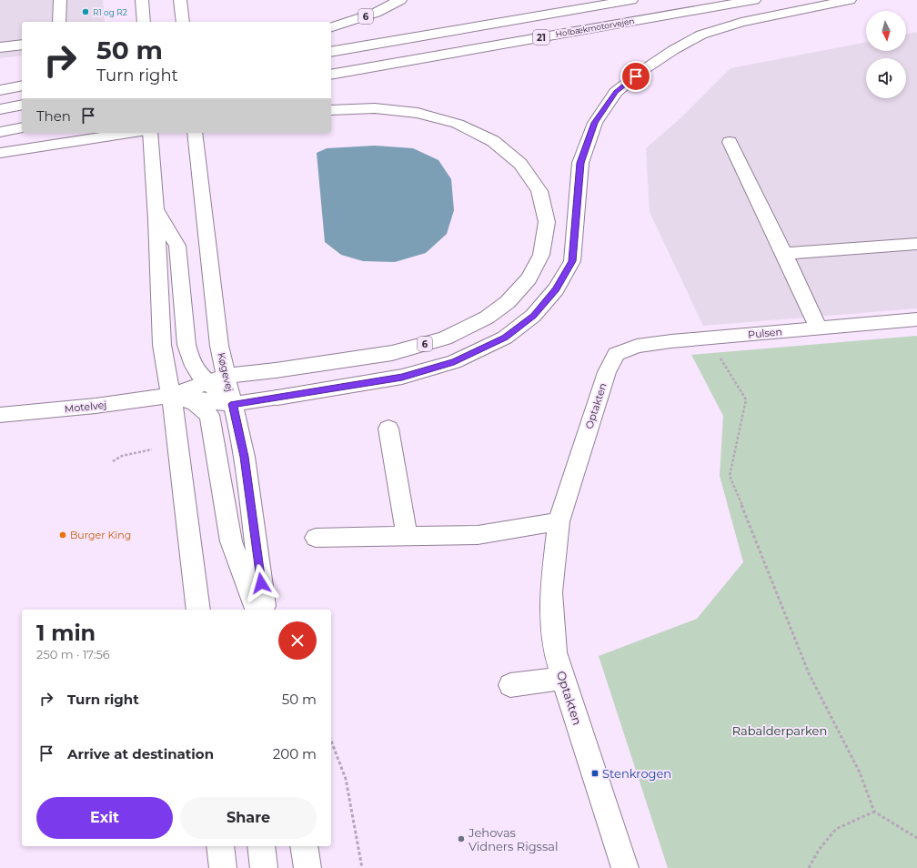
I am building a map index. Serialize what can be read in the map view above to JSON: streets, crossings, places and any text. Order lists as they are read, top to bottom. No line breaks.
{"streets":{"main road":["6","Holbækmotorvejen","21","Pulsen","Køgevej","Optakten","Motelvej"]},"crossings":[["6","Køgevej"],["Pulsen","Optakten"]],"parks":["Rabalderparken"],"places":{"other":["R1 og R2","Burger King","Jehovas Vidners Rigssal"],"transit":["Stenkrogen"]},"north":"bottom","page":{"turn":["50 m","Turn right"],"then":"Then","heading":["1 min","250 m · 17:56"],"list":[{"name":"Turn right","value":"50 m"},{"name":"Arrive at destination","value":"200 m"}],"buttons":["Exit","Share"]}}
